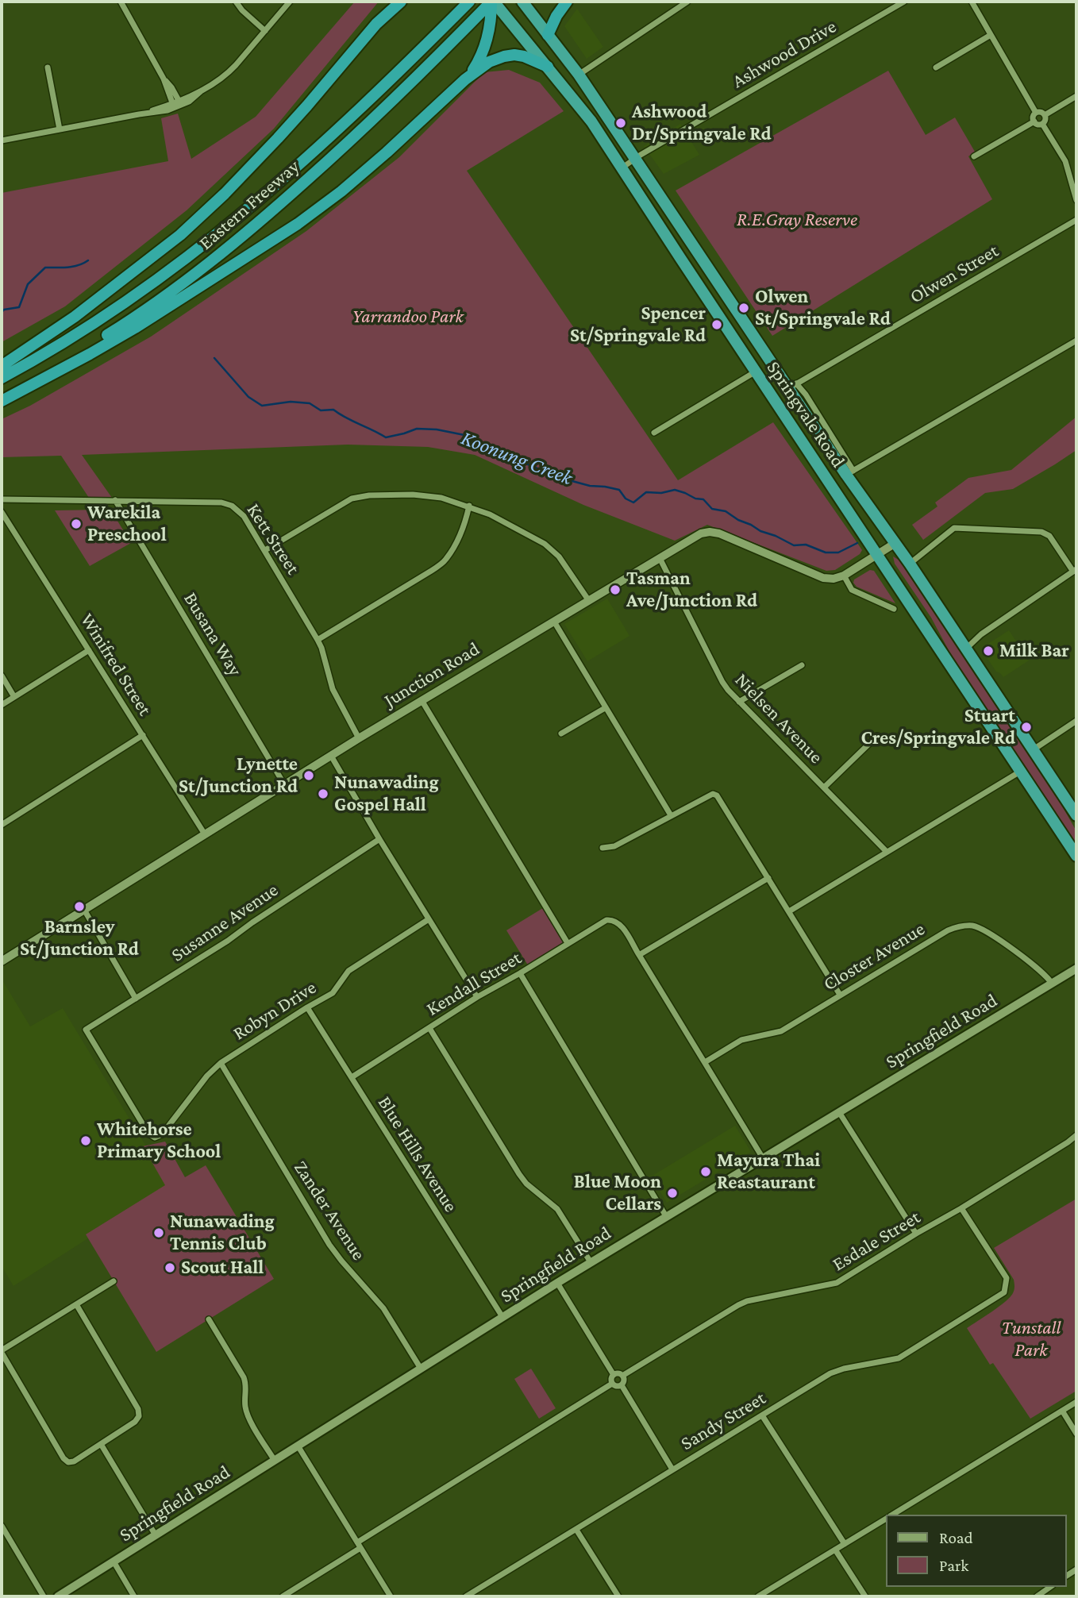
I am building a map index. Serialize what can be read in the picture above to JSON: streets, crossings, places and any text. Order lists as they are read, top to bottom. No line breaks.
{"streets":{"highway":["Eastern Freeway","Springvale Road"],"main road":["Springfield Road"],"street":["Ashwood Drive","Olwen Street","Kett Street","Busana Way","Winifred Street","Junction Road","Nielsen Avenue","Susanne Avenue","Closter Avenue","Kendall Street","Robyn Drive","Blue Hills Avenue","Zander Avenue","Esdale Street","Sandy Street"]},"crossings":[["Ashwood Drive","Springvale Road"],["Eastern Freeway","Springvale Road"],["Olwen Street","Springvale Road"],["Kett Street","Busana Way"],["Kett Street","Junction Road"],["Busana Way","Junction Road"],["Winifred Street","Junction Road"],["Junction Road","Nielsen Avenue"],["Susanne Avenue","Robyn Drive"],["Closter Avenue","Springfield Road"],["Kendall Street","Blue Hills Avenue"],["Robyn Drive","Blue Hills Avenue"],["Robyn Drive","Zander Avenue"],["Springfield Road","Blue Hills Avenue"],["Springfield Road","Zander Avenue"],["Esdale Street","Sandy Street"]],"water":["Koonung Creek"],"parks":["R.E.Gray Reserve","Yarrandoo Park","Tunstall Park"],"places":["Ashwood Dr/Springvale Rd","Olwen St/Springvale Rd","Spencer St/Springvale Rd","Warekila Preschool","Tasman Ave/Junction Rd","Milk Bar","Stuart Cres/Springvale Rd","Lynette St/Junction Rd","Nunawading Gospel Hall","Barnsley St/Junction Rd","Whitehorse Primary School","Mayura Thai Reastaurant","Blue Moon Cellars","Nunawading Tennis Club","Scout Hall"],"legend":["Road","Park"]}
